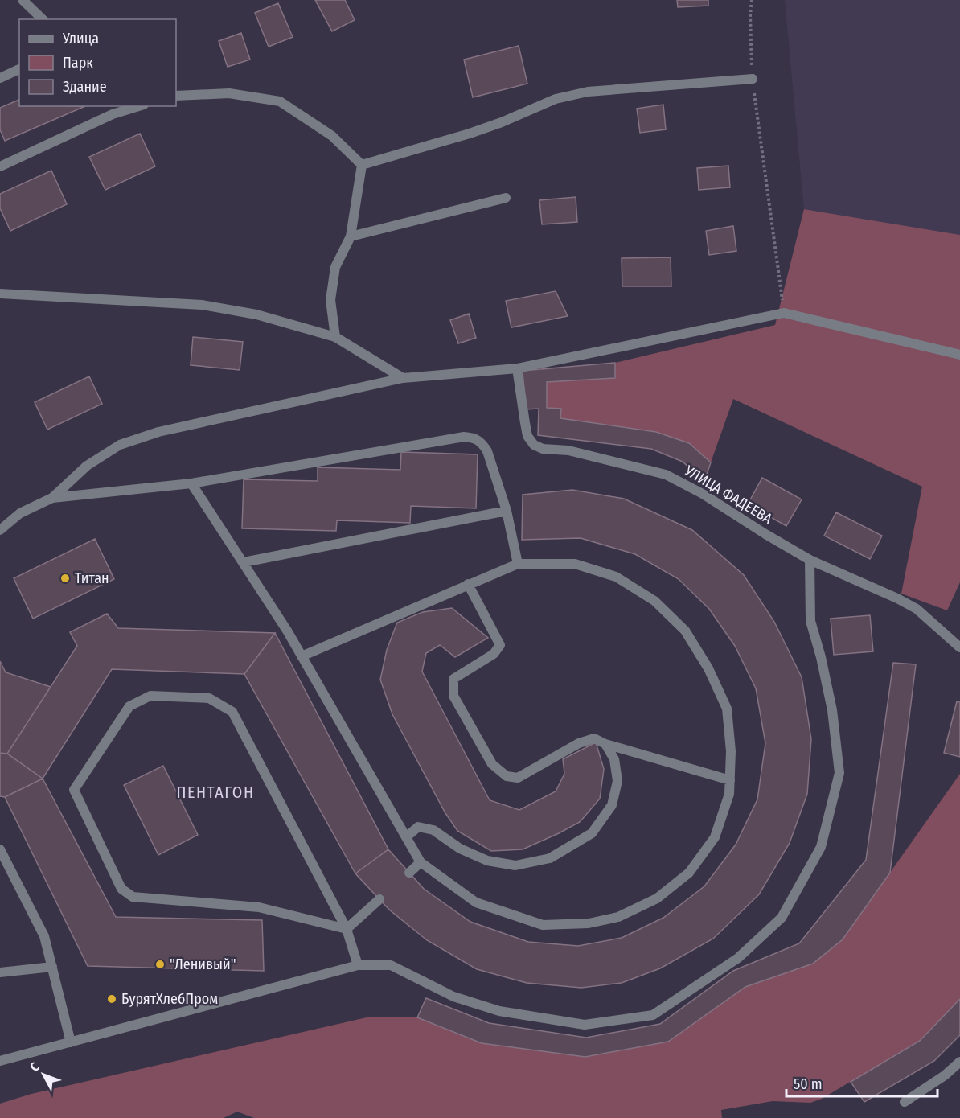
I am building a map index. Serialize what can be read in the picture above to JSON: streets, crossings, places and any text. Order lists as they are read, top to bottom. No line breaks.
{"streets":{"street":["УЛИЦА ФАДЕЕВА"]},"districts":["ПЕНТАГОН"],"places":["Титан","\"Ленивый\"","БурятХлебПром"],"legend":["Улица","Парк","Здание"],"scale_bar":"50 m","north":"top left"}
